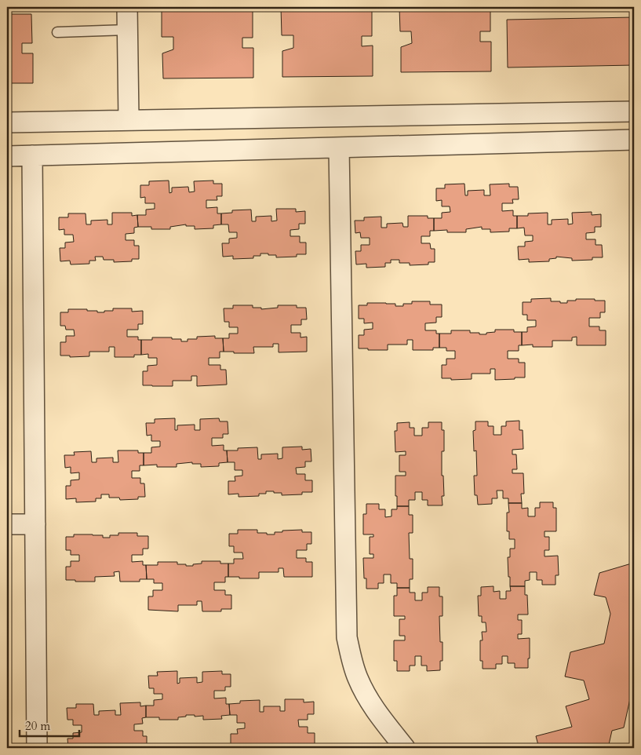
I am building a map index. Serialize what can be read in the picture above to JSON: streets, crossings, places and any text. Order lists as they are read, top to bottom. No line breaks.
{"scale_bar":"20 m"}
